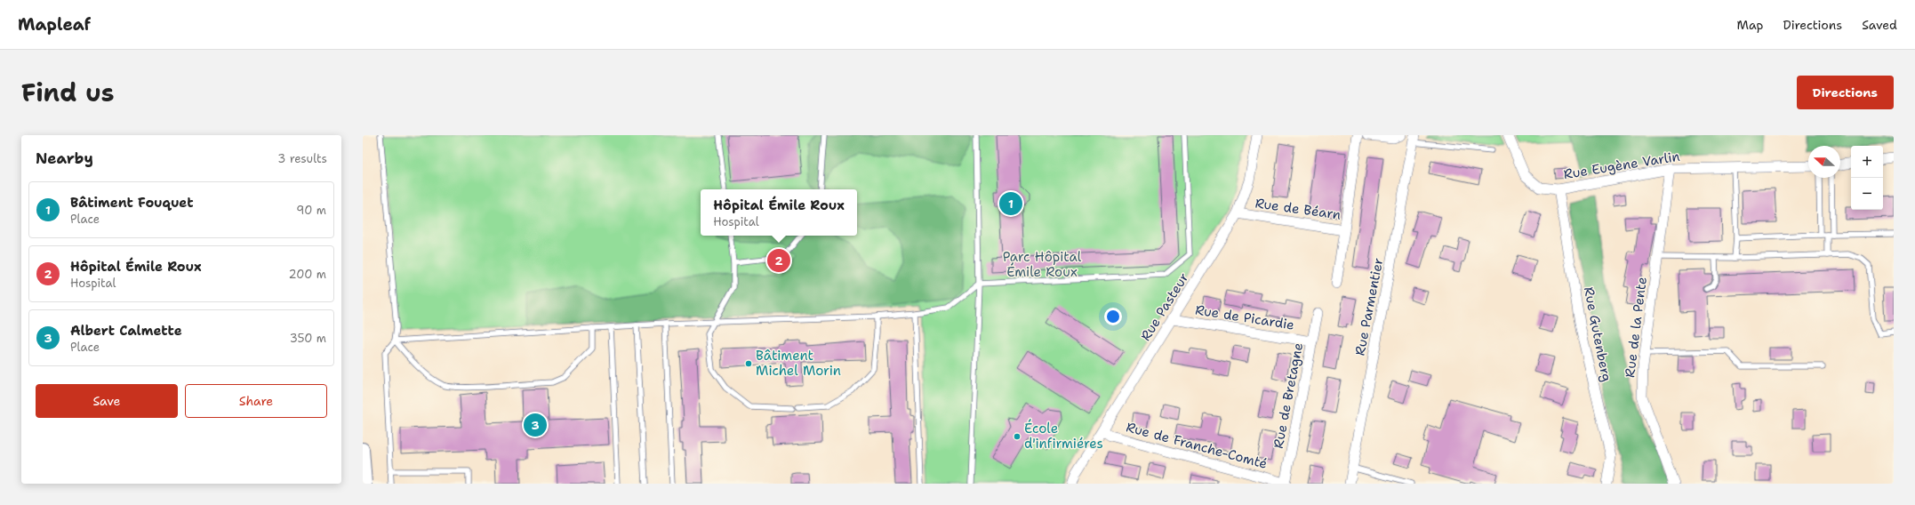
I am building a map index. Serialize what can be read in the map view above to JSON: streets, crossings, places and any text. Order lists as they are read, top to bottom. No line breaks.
{"streets":{"street":["Rue Eugène Varlin","Rue de Béarn","Rue Pasteur","Rue Parmentier","Rue de Picardie","Rue de la Pente","Rue Gutenberg","Rue de Bretagne","Rue de Franche-Comté"]},"crossings":[["Rue Eugène Varlin","Rue de la Pente"],["Rue Eugène Varlin","Rue Gutenberg"],["Rue de Béarn","Rue Pasteur"],["Rue Pasteur","Rue de Picardie"],["Rue Pasteur","Rue de Franche-Comté"],["Rue de Picardie","Rue de Bretagne"],["Rue de Bretagne","Rue de Franche-Comté"]],"parks":["Parc Hôpital Émile Roux"],"places":["Bâtiment Michel Morin","École d'infirmiéres"],"north":"left","page":{"header":"Mapleaf","nav":["Map","Directions","Saved"],"title":"Find us","buttons":["Directions",["Save","Share"]],"heading":["Nearby","3 results"],"map_buttons":["+","−"],"list":[{"mark":"1","name":"Bâtiment Fouquet","note":"Place","value":"90 m"},{"mark":"2","name":"Hôpital Émile Roux","note":"Hospital","value":"200 m"},{"mark":"3","name":"Albert Calmette","note":"Place","value":"350 m"}],"popup":["Hôpital Émile Roux","Hospital"],"pins":["1","2","3"]}}
